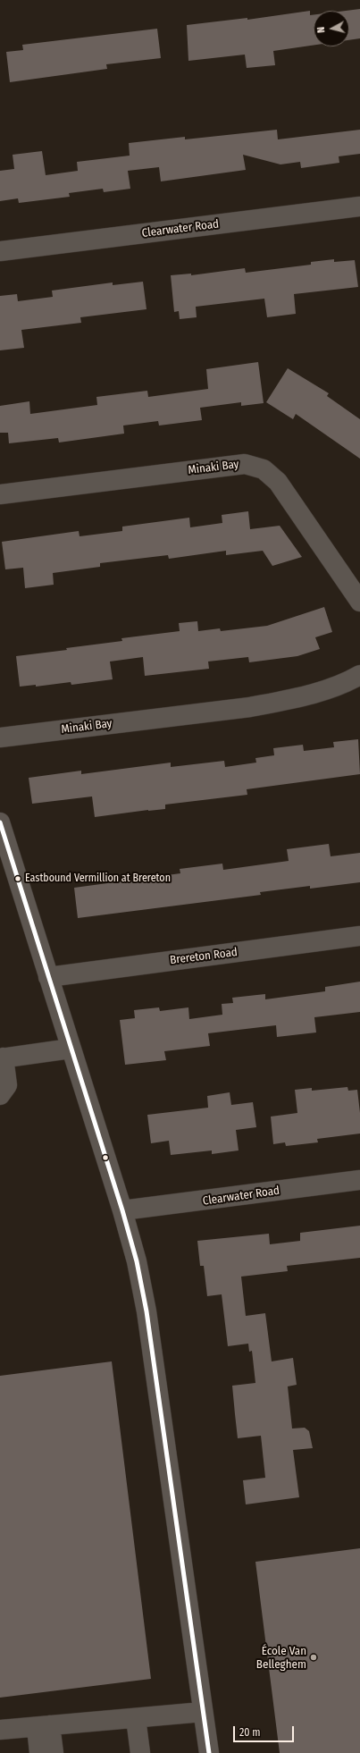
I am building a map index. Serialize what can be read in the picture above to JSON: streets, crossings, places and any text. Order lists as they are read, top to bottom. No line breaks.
{"streets":{"street":["Clearwater Road","Minaki Bay","Brereton Road"]},"places":["Eastbound Vermillion at Brereton","École Van Belleghem"],"scale_bar":"20 m","north":"left"}
